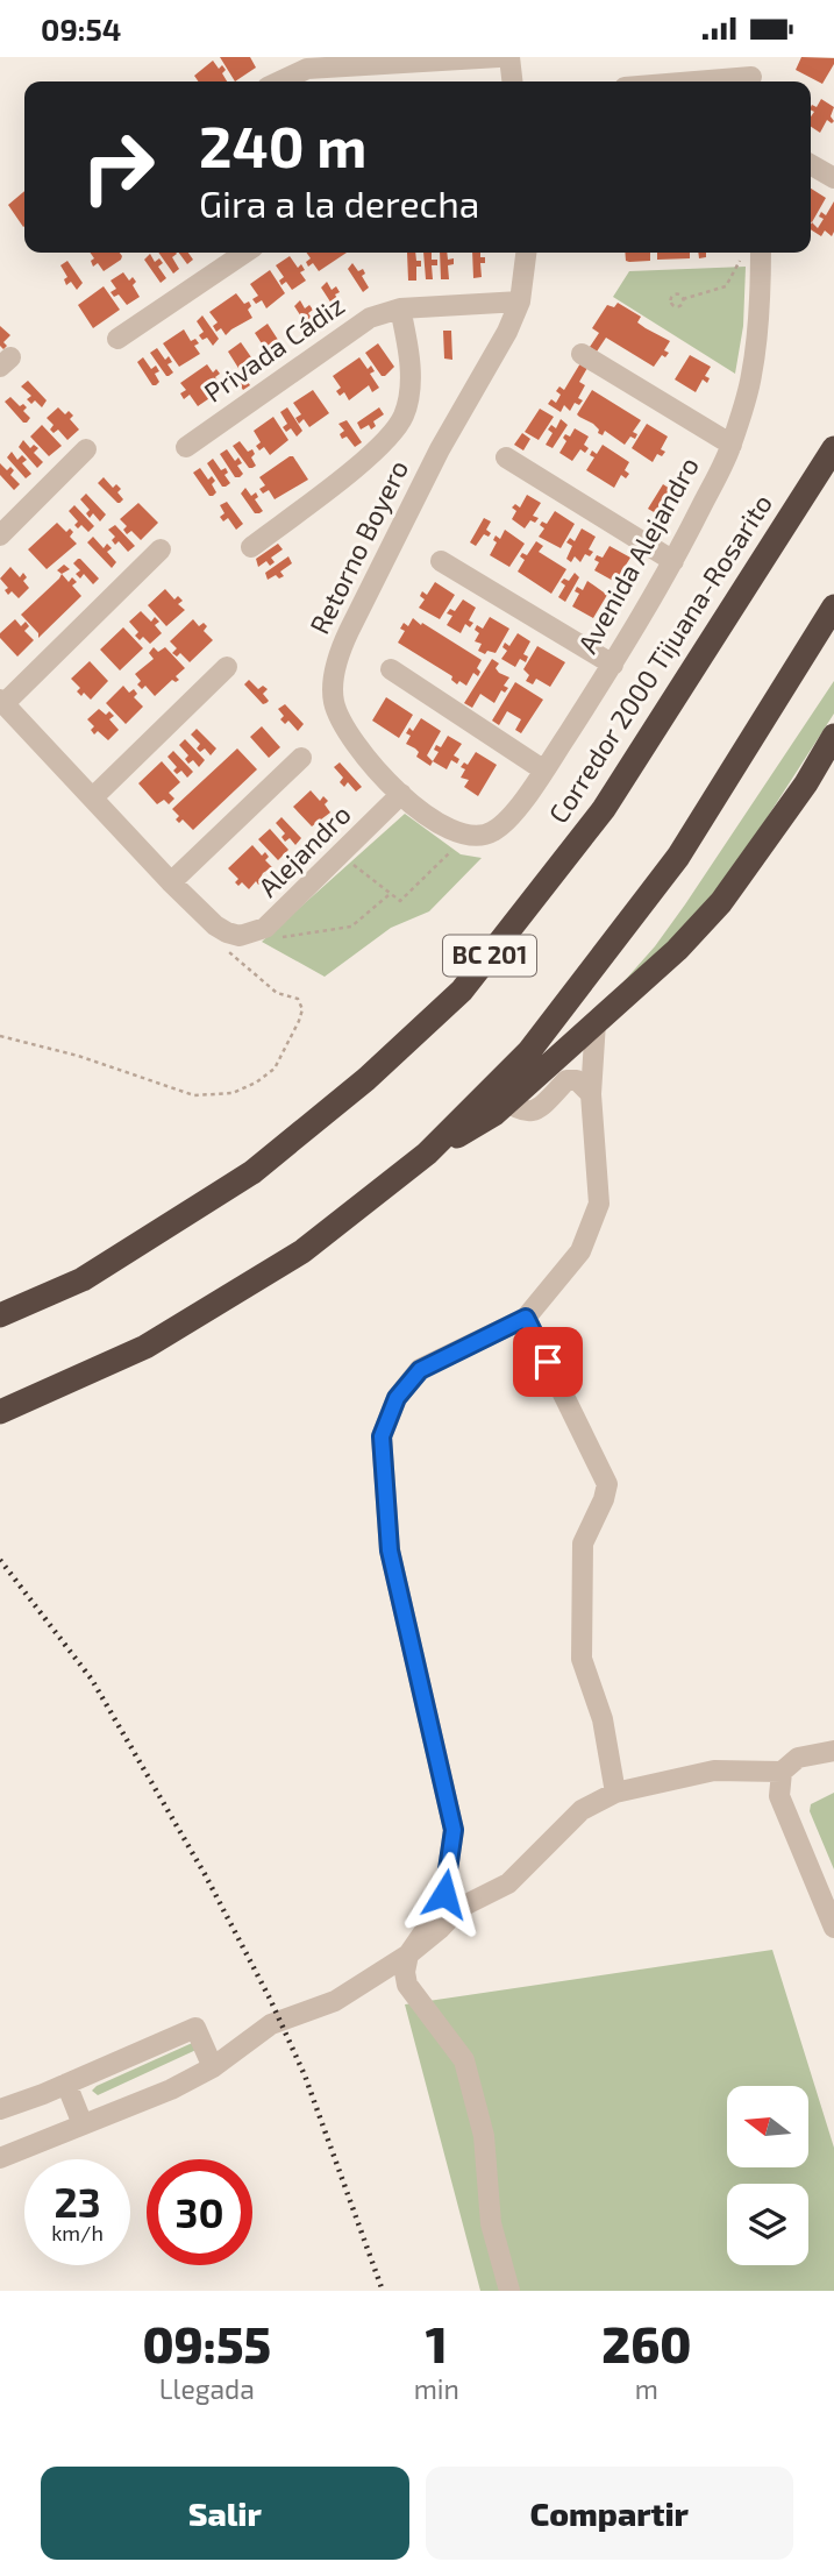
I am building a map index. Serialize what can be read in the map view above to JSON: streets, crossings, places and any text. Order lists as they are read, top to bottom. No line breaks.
{"streets":{"highway":["Corredor 2000 Tijuana-Rosarito","BC 201"],"street":["Privada Cádiz","Retorno Boyero","Avenida Alejandro","Alejandro"]},"crossings":[["Privada Cádiz","Retorno Boyero"],["Retorno Boyero","Avenida Alejandro"],["Retorno Boyero","Alejandro"]],"north":"left","page":{"status":"09:54","turn":["240 m","Gira a la derecha"],"speed":"23 km/h","limit":"30","eta":["09:55","Llegada","1","min","260","m"],"buttons":["Salir","Compartir"]}}
